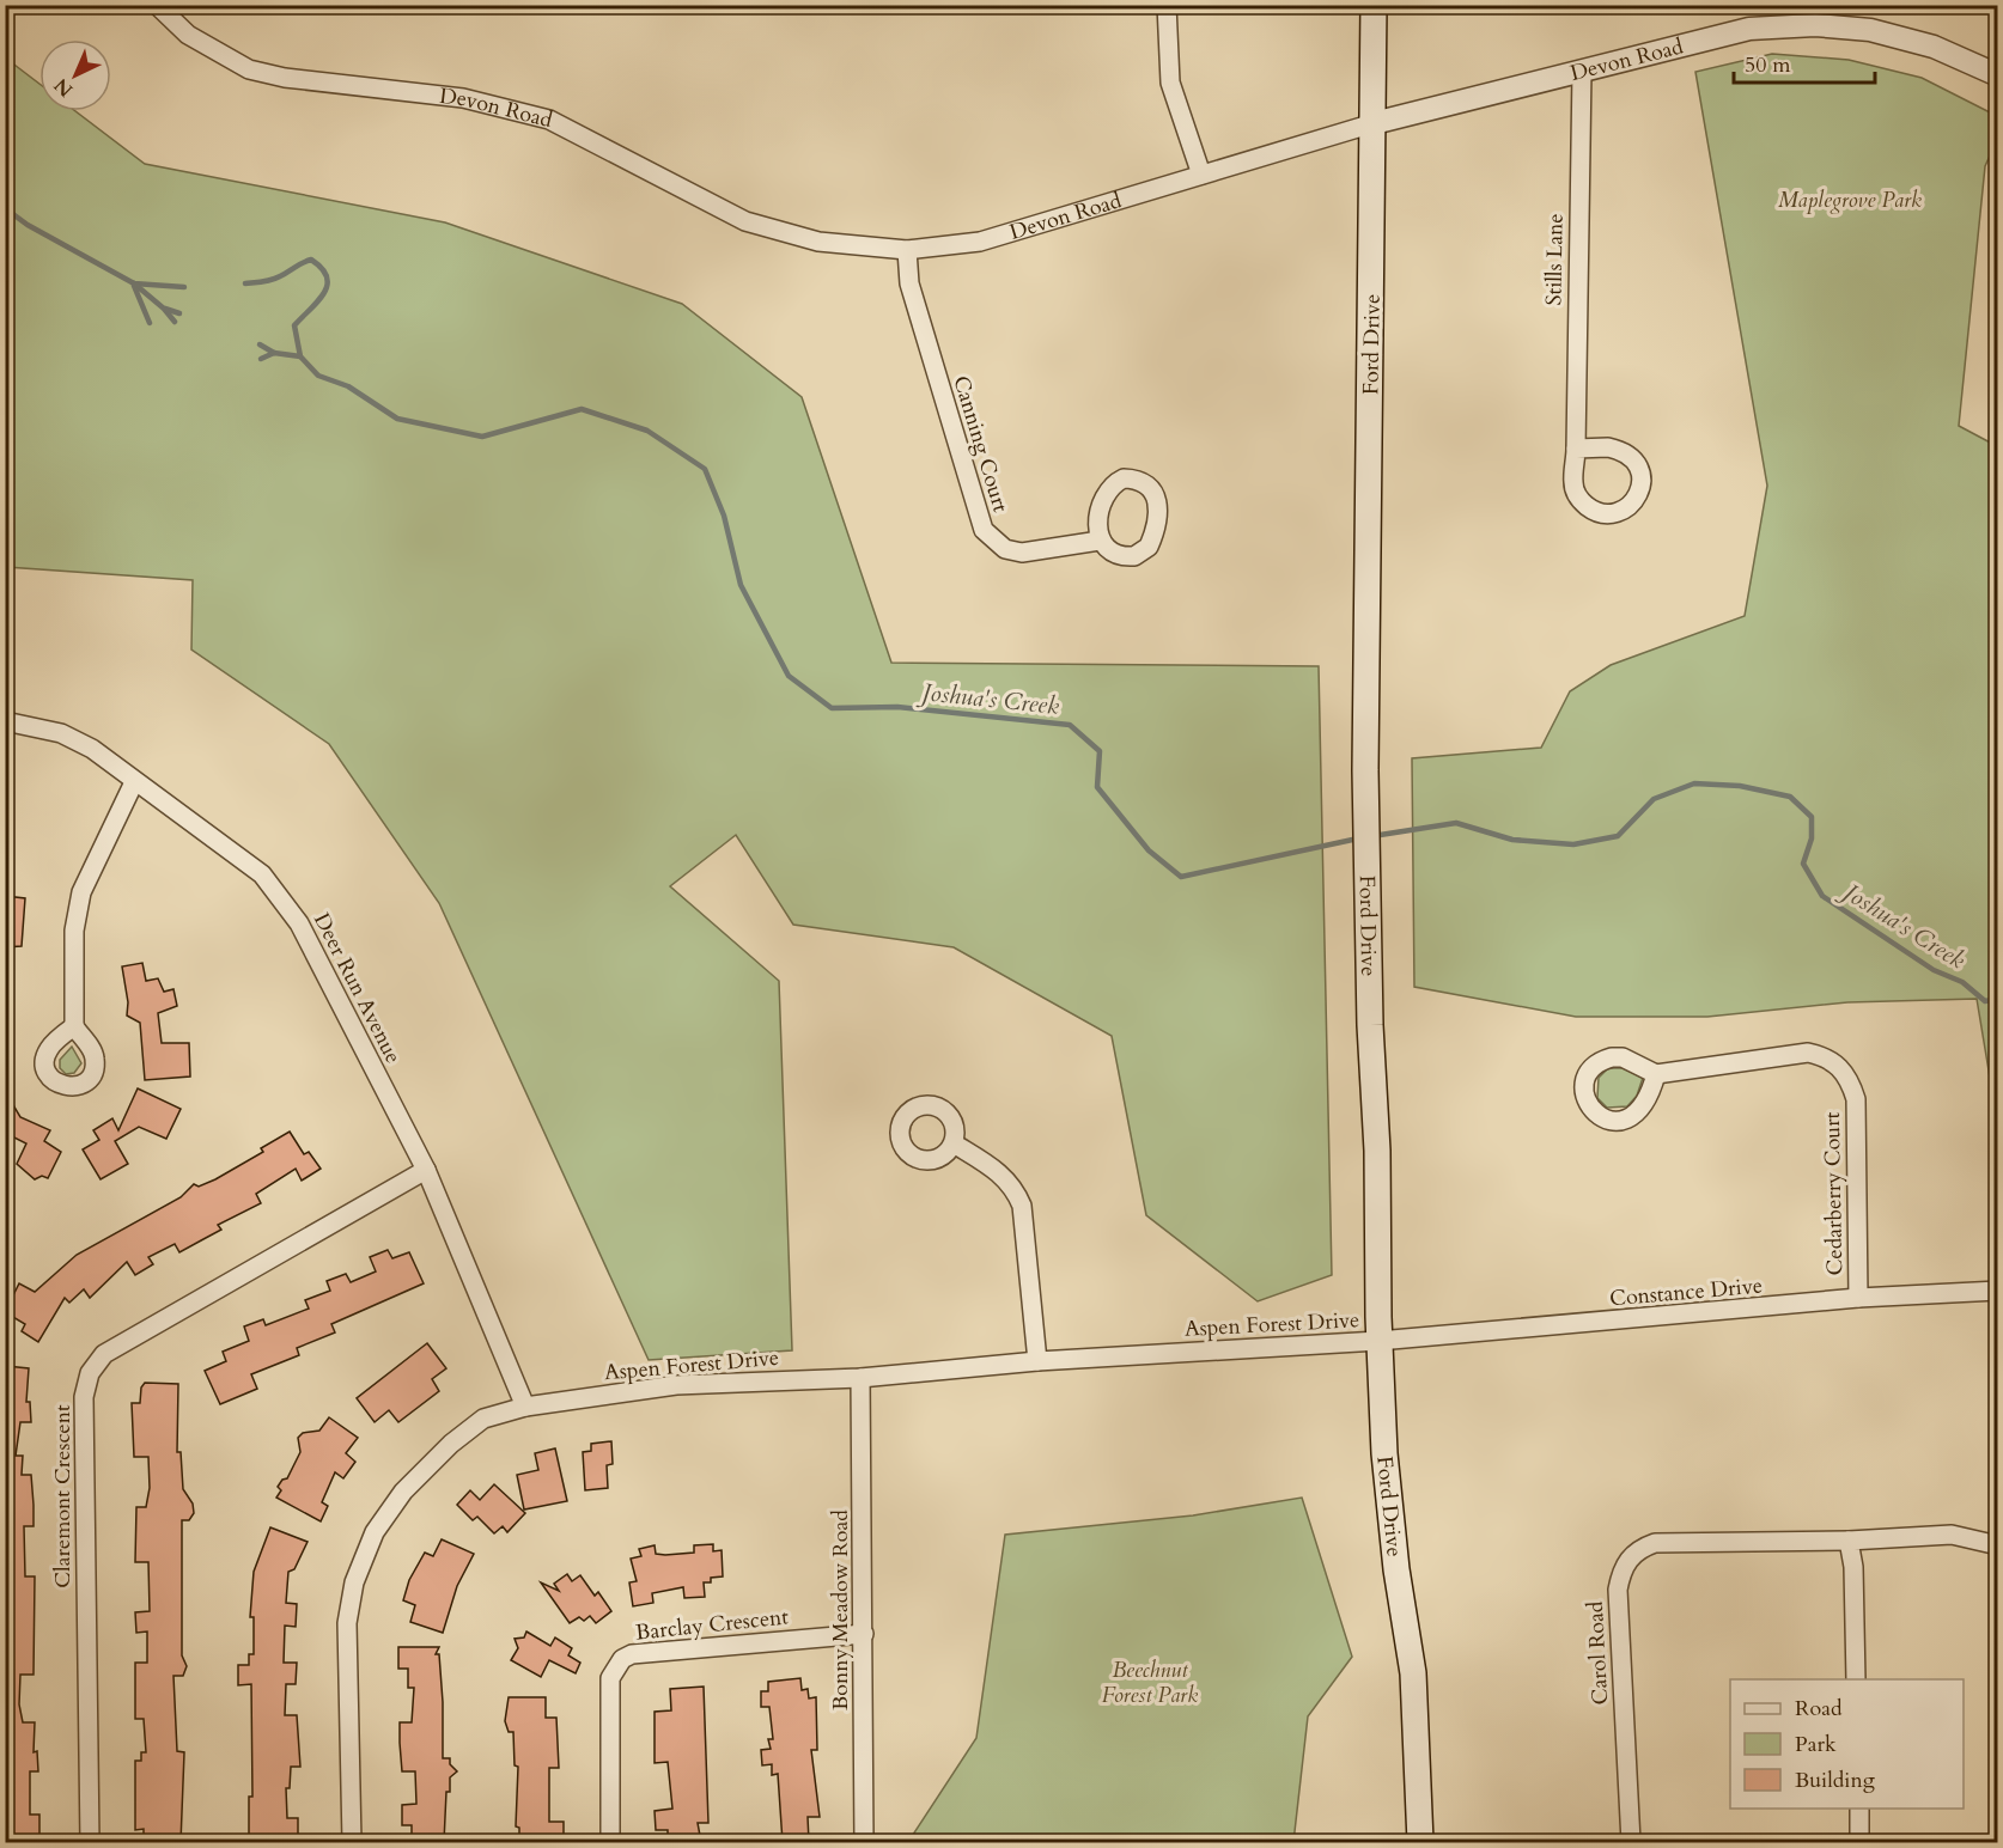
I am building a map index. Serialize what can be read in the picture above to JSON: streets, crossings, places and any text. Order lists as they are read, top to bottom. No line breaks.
{"streets":{"main road":["Ford Drive"],"street":["Devon Road","Stills Lane","Canning Court","Deer Run Avenue","Cedarberry Court","Constance Drive","Aspen Forest Drive","Claremont Crescent","Bonny Meadow Road","Barclay Crescent","Carol Road"]},"crossings":[["Devon Road","Stills Lane"],["Devon Road","Ford Drive"],["Devon Road","Canning Court"],["Ford Drive","Constance Drive"],["Ford Drive","Aspen Forest Drive"],["Deer Run Avenue","Aspen Forest Drive"],["Deer Run Avenue","Claremont Crescent"],["Cedarberry Court","Constance Drive"],["Constance Drive","Aspen Forest Drive"],["Aspen Forest Drive","Bonny Meadow Road"],["Bonny Meadow Road","Barclay Crescent"]],"water":["Joshua's Creek"],"parks":["Maplegrove Park","Beechnut Forest Park"],"legend":["Road","Park","Building"],"scale_bar":"50 m","north":"bottom left"}
